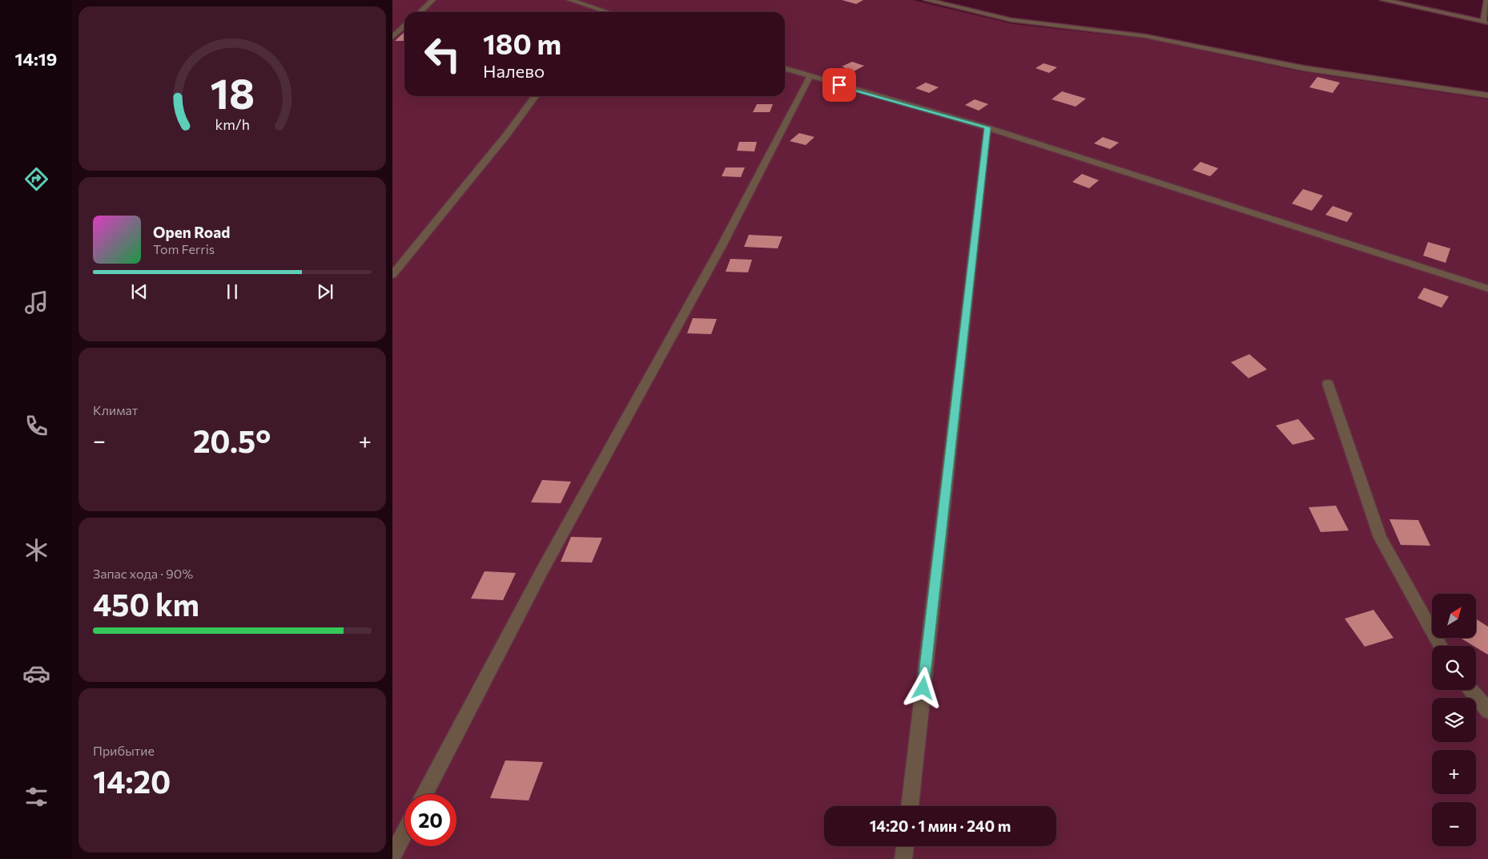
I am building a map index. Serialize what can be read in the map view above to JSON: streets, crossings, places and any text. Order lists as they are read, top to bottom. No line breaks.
{"north":"top right","page":{"tabs":"14:19","turn":["180 m","Налево"],"song":["Open Road","Tom Ferris"],"tile":["Климат",["Запас хода · 90%","450 km"],["Прибытие","14:20"]],"heat":["−","20.5°","+"],"map_buttons":["+","−"],"limit":"20","trip":"14:20 · 1 мин · 240 m","gauge":["18","km/h"]}}
